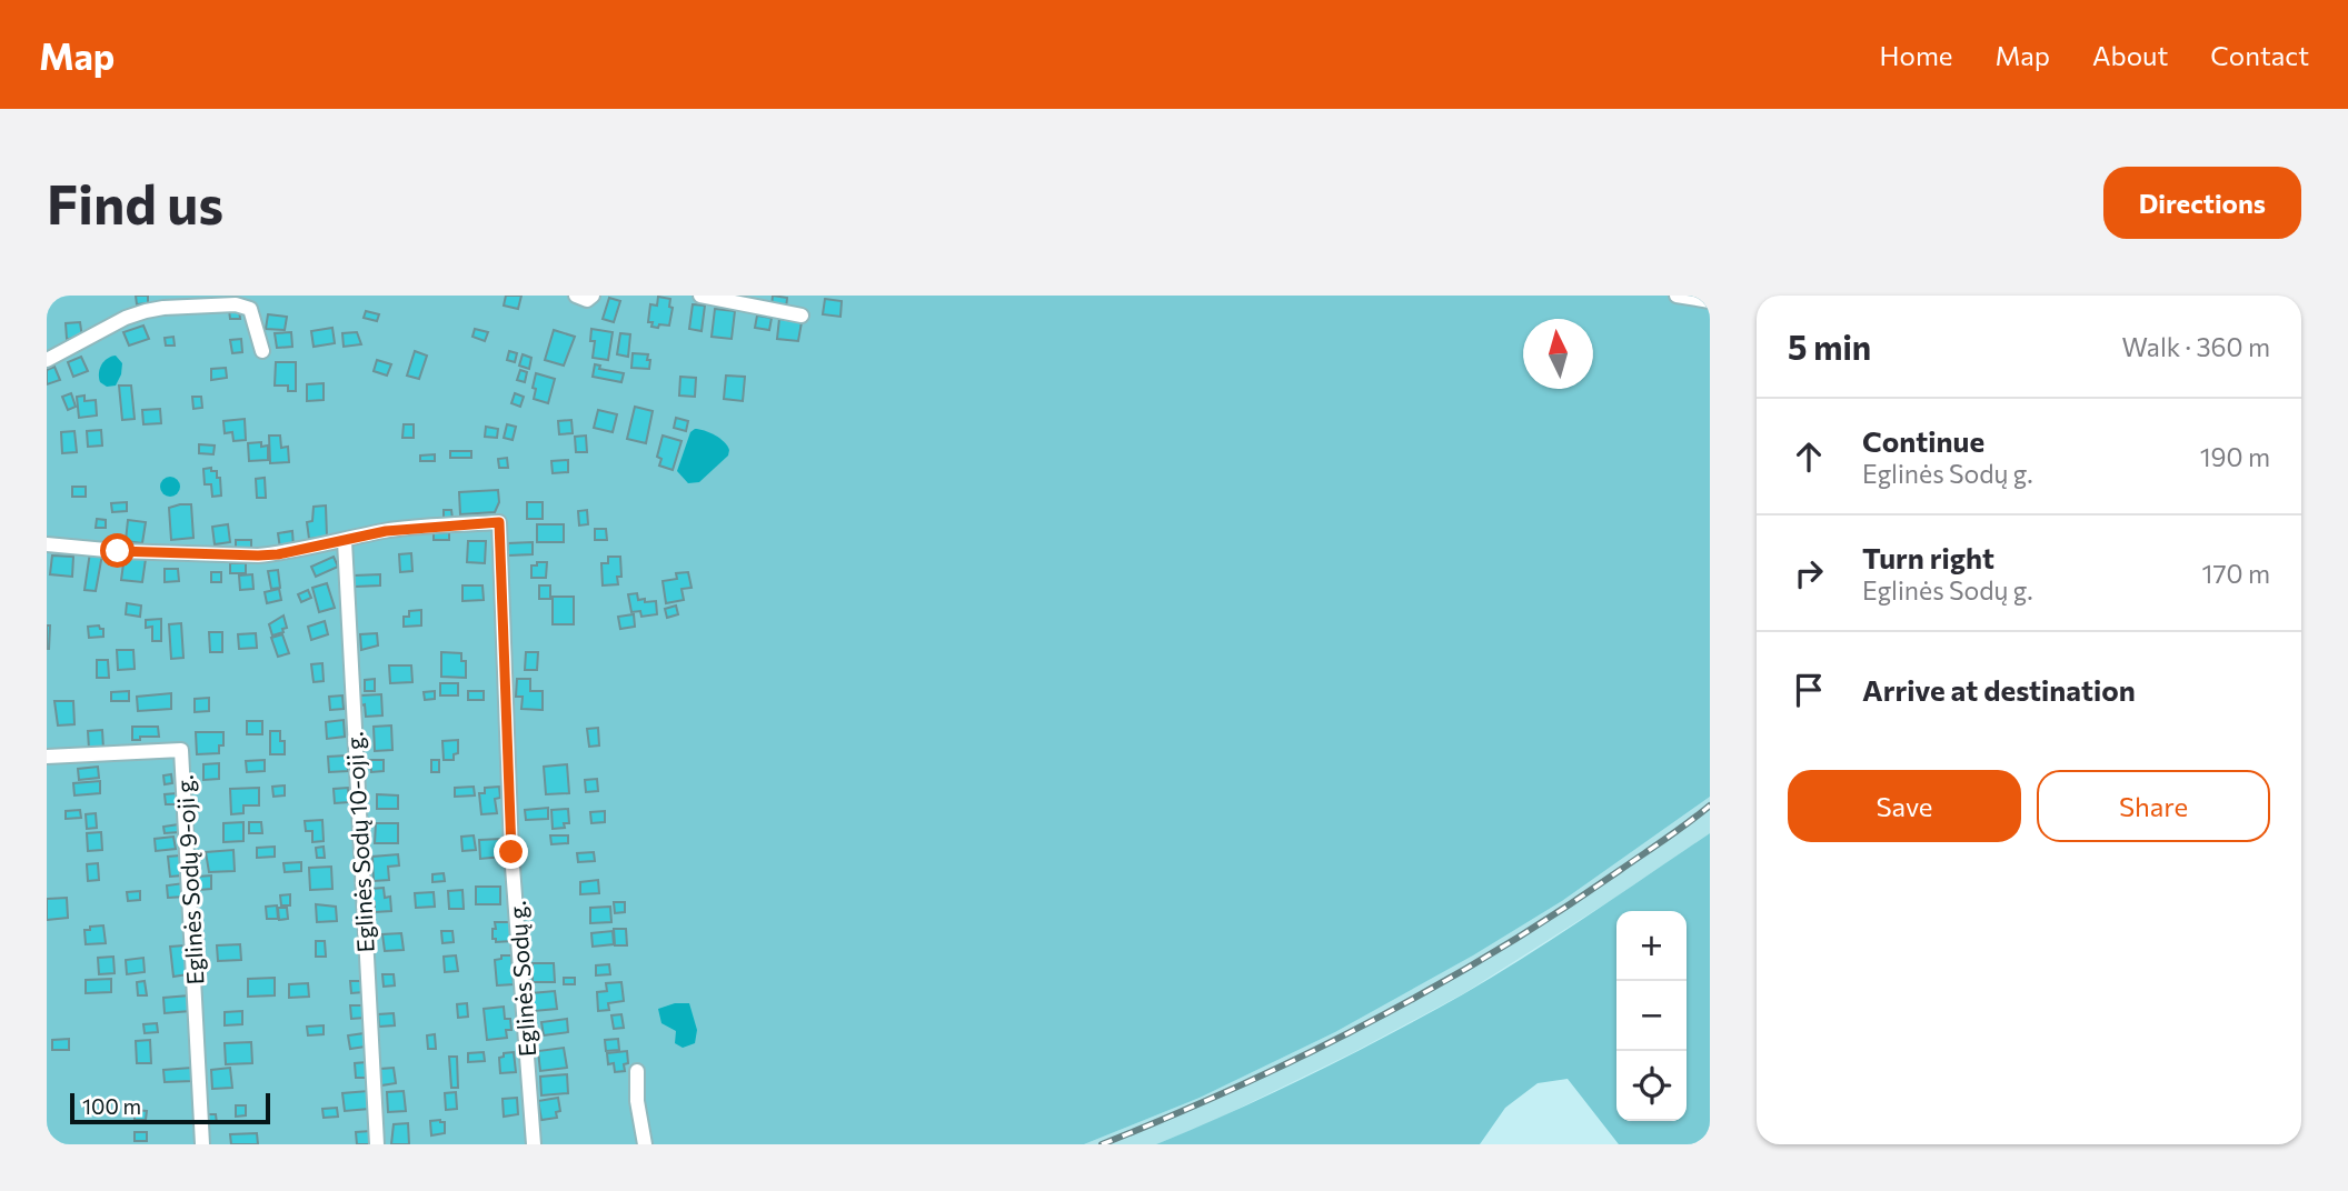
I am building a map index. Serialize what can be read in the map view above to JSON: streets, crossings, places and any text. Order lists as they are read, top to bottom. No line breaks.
{"streets":{"street":["Eglinės Sodų 10-oji g.","Eglinės Sodų 9-oji g.","Eglinės Sodų g."]},"crossings":[["Eglinės Sodų 10-oji g.","Eglinės Sodų g."]],"scale_bar":"100 m","north":"top","page":{"header":"Map","nav":["Home","Map","About","Contact"],"buttons":["Directions",["Save","Share"]],"title":"Find us","heading":["5 min","Walk · 360 m"],"list":[["Continue","Eglinės Sodų g.","190 m"],["Turn right","Eglinės Sodų g.","170 m"],"Arrive at destination"],"map_buttons":["+","−"],"scale":"100 m"}}
